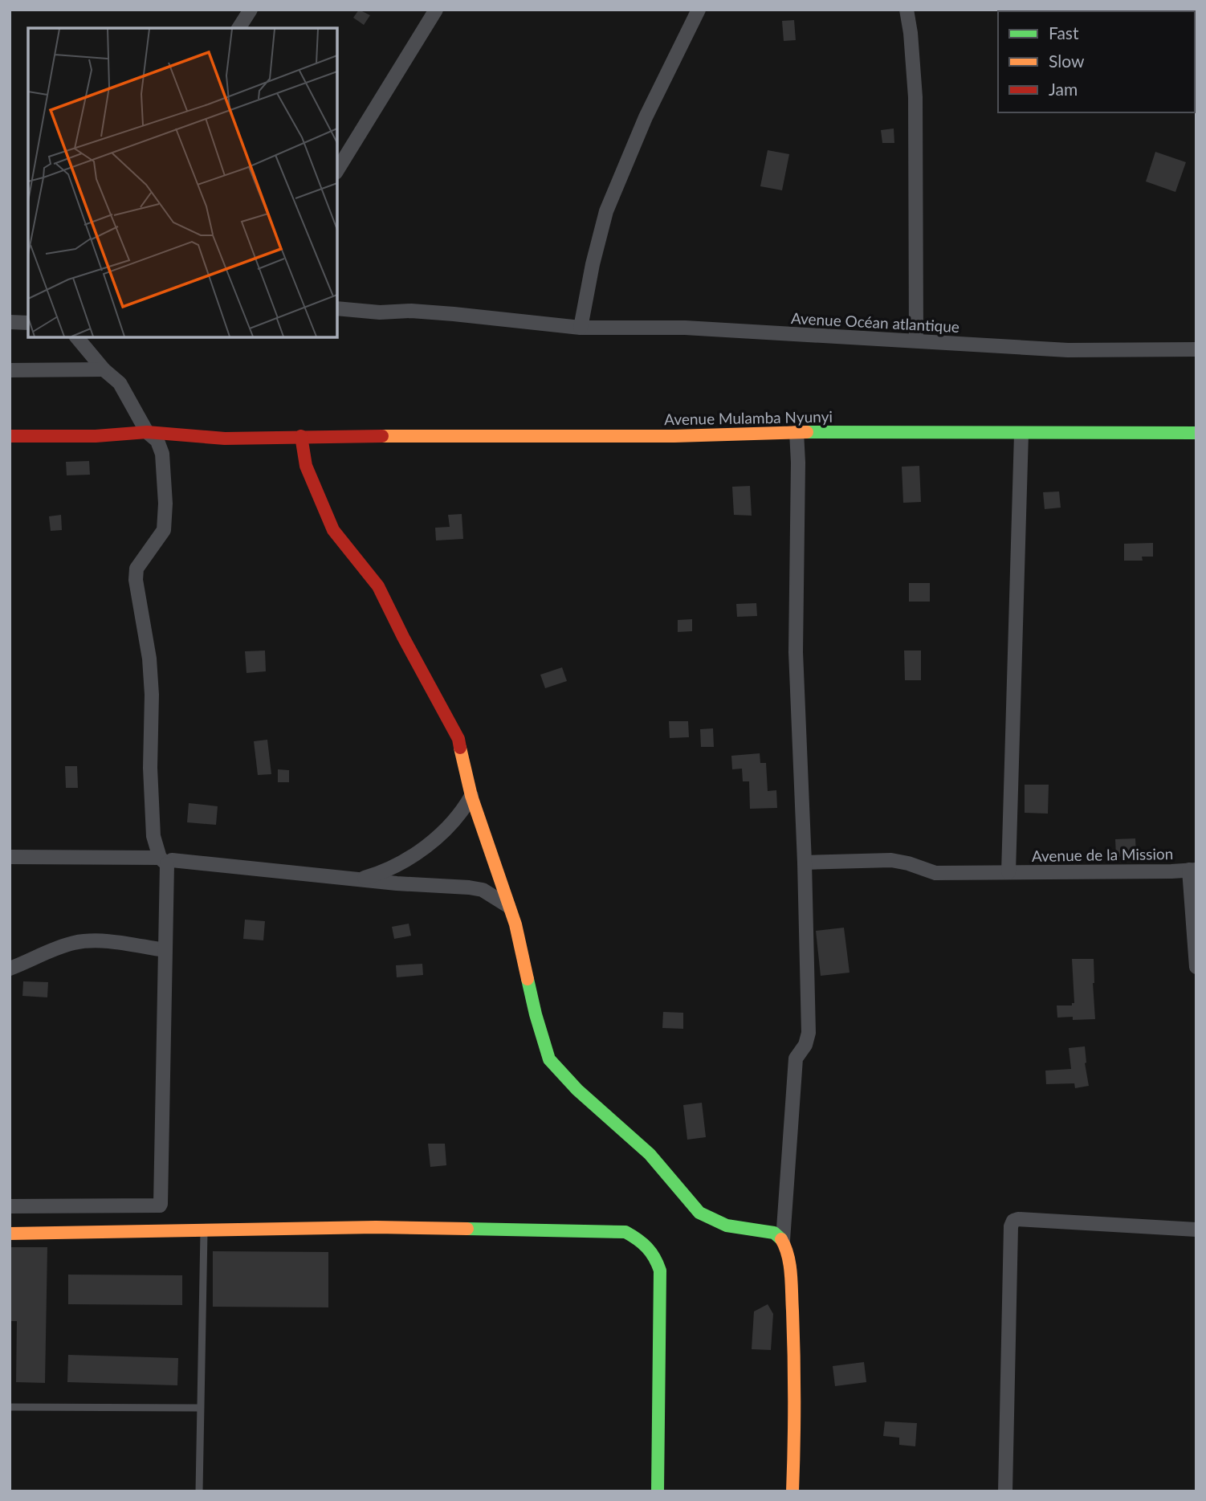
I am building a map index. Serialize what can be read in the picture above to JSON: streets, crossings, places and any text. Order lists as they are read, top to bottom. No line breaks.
{"streets":{"street":["Avenue Océan atlantique","Avenue Mulamba Nyunyi","Avenue de la Mission"]},"legend":["Fast","Slow","Jam"]}
